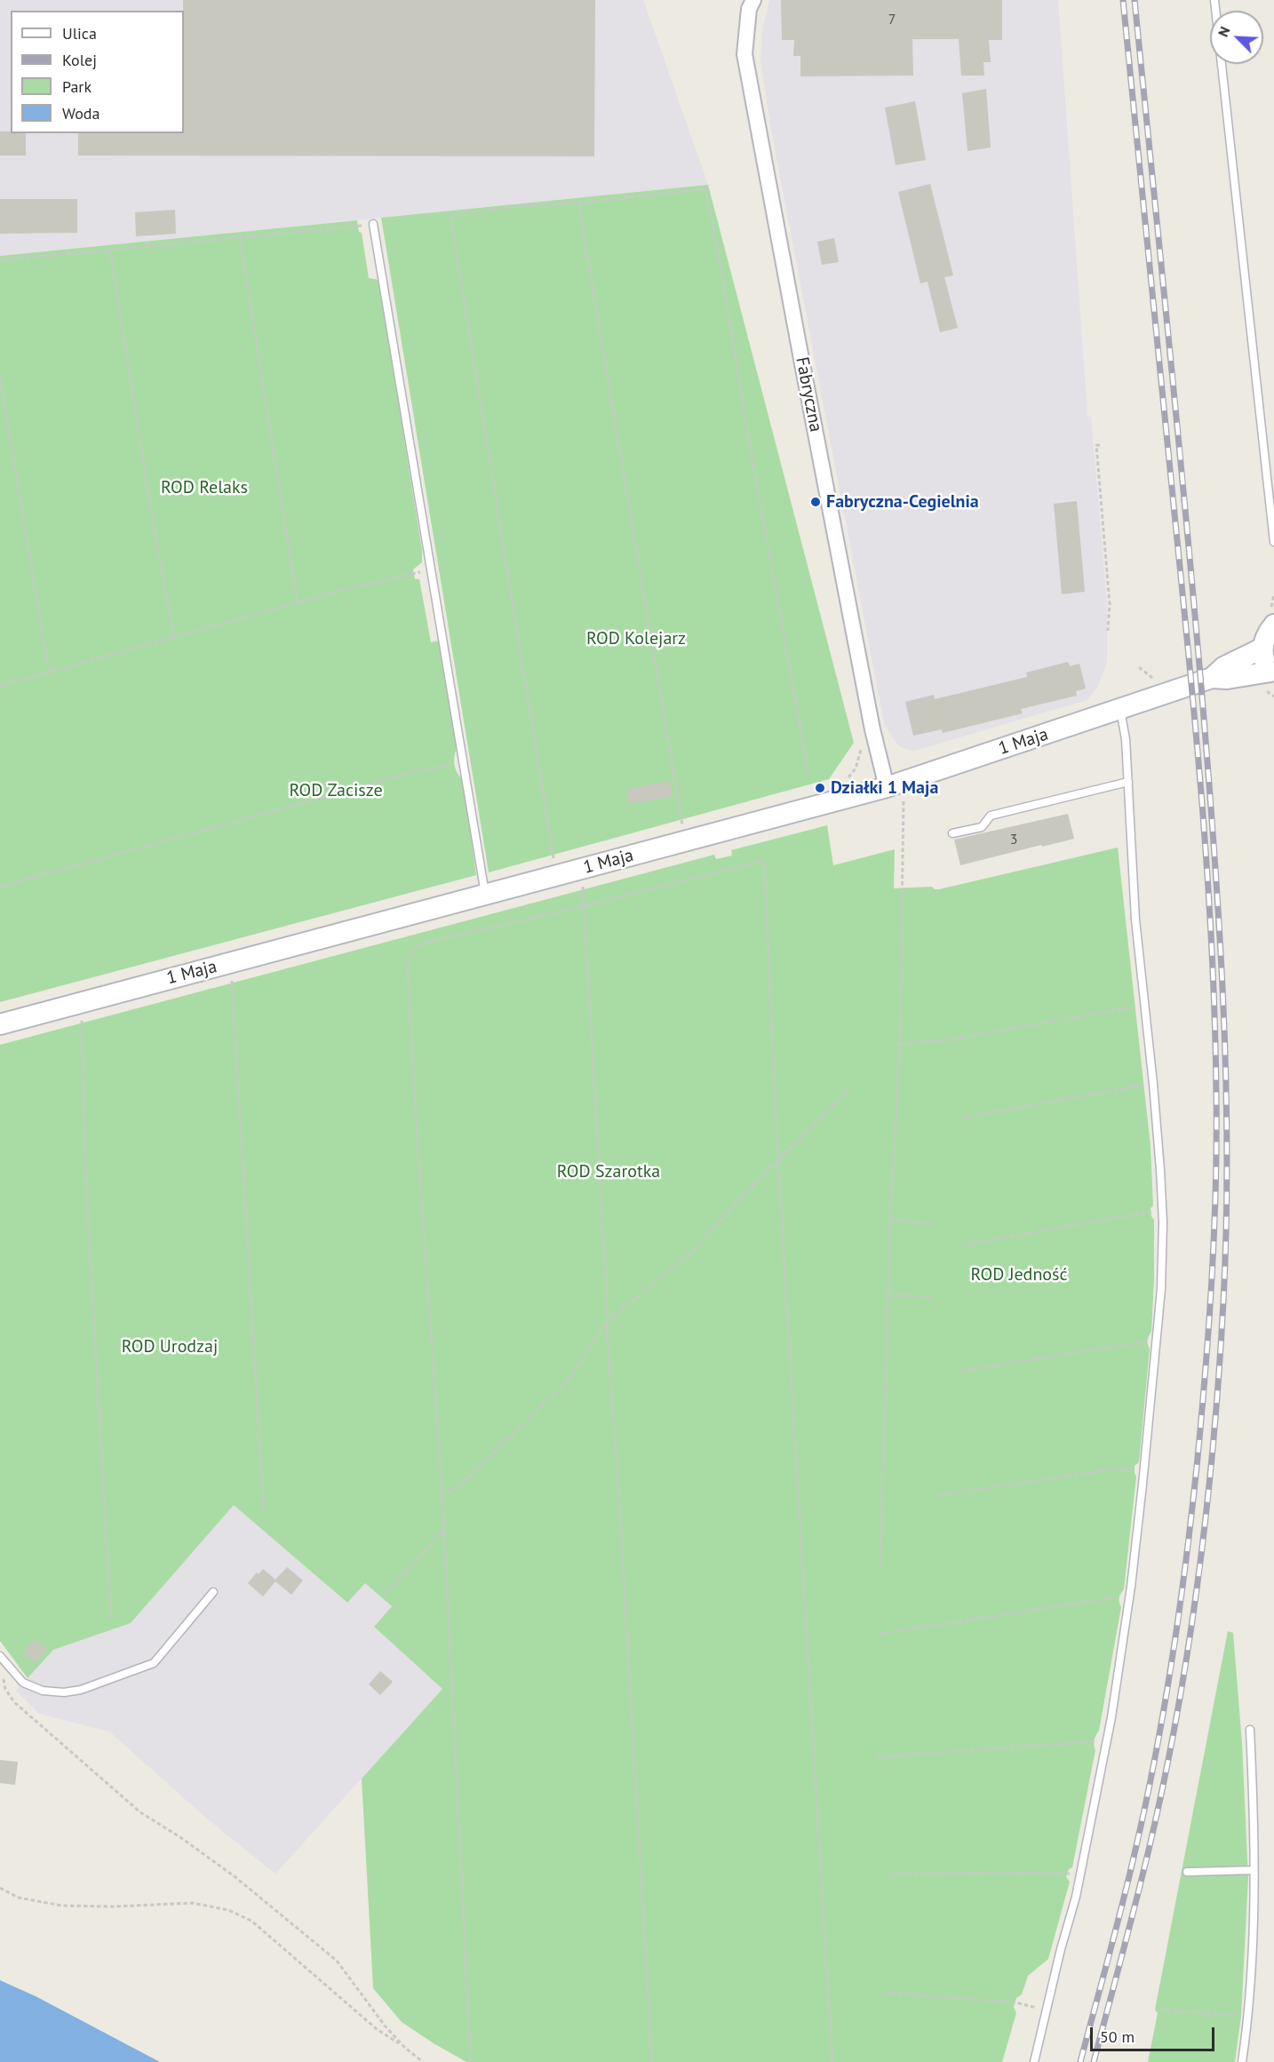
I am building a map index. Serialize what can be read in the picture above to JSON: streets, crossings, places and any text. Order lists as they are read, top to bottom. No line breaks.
{"streets":{"street":["Fabryczna","1 Maja"]},"crossings":[["Fabryczna","1 Maja"]],"parks":["ROD Relaks","ROD Kolejarz","ROD Zacisze","ROD Szarotka","ROD Jedność","ROD Urodzaj"],"places":["Fabryczna-Cegielnia","Działki 1 Maja"],"house_numbers":["7","3"],"legend":["Ulica","Kolej","Park","Woda"],"scale_bar":"50 m","north":"top left"}
